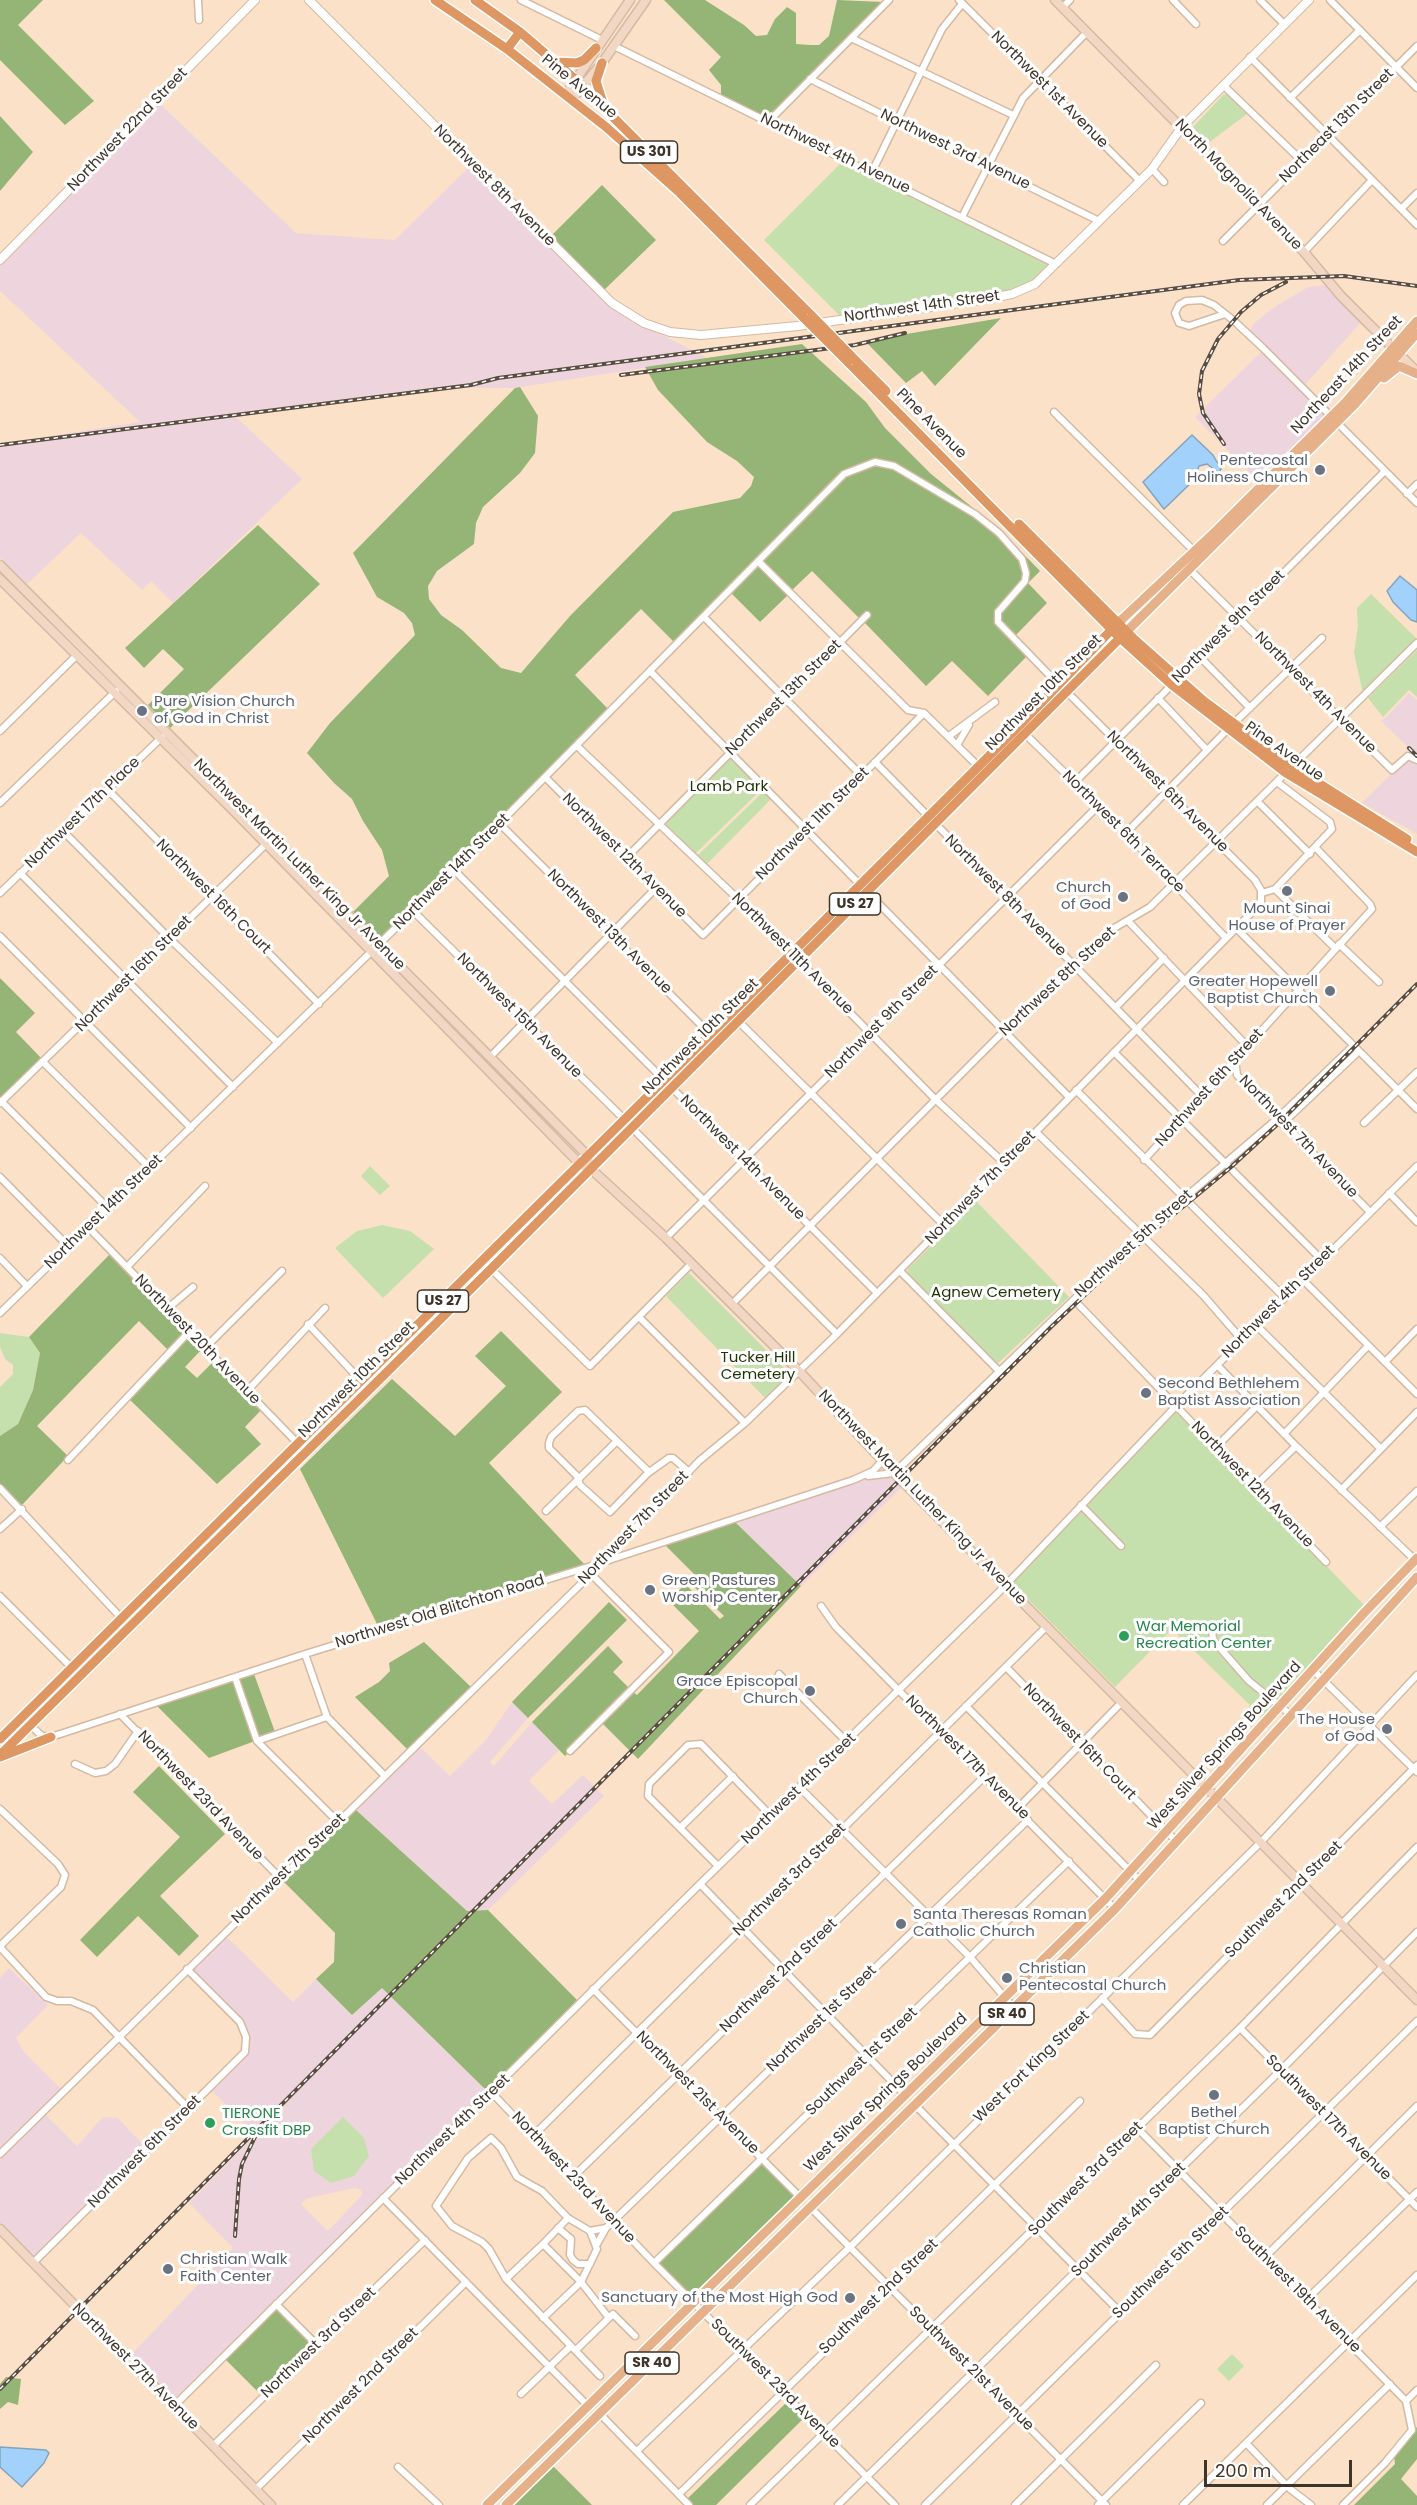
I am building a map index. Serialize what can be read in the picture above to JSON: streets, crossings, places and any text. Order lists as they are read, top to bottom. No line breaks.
{"streets":{"highway":["Pine Avenue","US 301","Northwest 10th Street","US 27"],"main road":["North Magnolia Avenue","Northeast 14th Street","Northwest Martin Luther King Jr Avenue","West Silver Springs Boulevard","SR 40","Northwest 27th Avenue"],"street":["Northwest 1st Avenue","Northeast 13th Street","Northwest 22nd Street","Northwest 3rd Avenue","Northwest 4th Avenue","Northwest 8th Avenue","Northwest 14th Street","Northwest 9th Street","Northwest 13th Street","Northwest 6th Avenue","Northwest 17th Place","Northwest 11th Street","Northwest 6th Terrace","Northwest 12th Avenue","Northwest 16th Court","Northwest 13th Avenue","Northwest 11th Avenue","Northwest 16th Street","Northwest 8th Street","Northwest 15th Avenue","Northwest 6th Street","Northwest 7th Avenue","Northwest 14th Avenue","Northwest 7th Street","Northwest 5th Street","Northwest 4th Street","Northwest 20th Avenue","Northwest Old Blitchton Road","Northwest 17th Avenue","Northwest 23rd Avenue","Northwest 3rd Street","Southwest 2nd Street","Northwest 2nd Street","Northwest 1st Street","Southwest 1st Street","West Fort King Street","Northwest 21st Avenue","Southwest 17th Avenue","Southwest 3rd Street","Southwest 4th Street","Southwest 5th Street","Southwest 19th Avenue","Southwest 21st Avenue","Southwest 23rd Avenue"]},"crossings":[["Pine Avenue","Northeast 14th Street"],["Pine Avenue","Northwest 9th Street"],["Pine Avenue","Northwest 10th Street"],["Pine Avenue","Northwest 8th Street"],["Northwest 1st Avenue","Northwest 14th Street"],["Northeast 13th Street","North Magnolia Avenue"],["Northwest 3rd Avenue","Northwest 14th Street"],["Northwest 4th Avenue","Northwest 14th Street"],["Northwest 4th Avenue","Northwest 9th Street"],["Northwest 4th Avenue","Northwest 10th Street"],["Northwest 4th Avenue","Northwest 8th Street"],["North Magnolia Avenue","Northwest 14th Street"],["North Magnolia Avenue","Northeast 14th Street"],["North Magnolia Avenue","Northwest 10th Street"],["Northwest 8th Avenue","Northwest 14th Street"],["Northwest 8th Avenue","Northwest 9th Street"],["Northwest 8th Avenue","Northwest 10th Street"],["Northwest 8th Avenue","Northwest 11th Street"],["Northwest 8th Avenue","Northwest 8th Street"],["Northwest 8th Avenue","Northwest 6th Street"],["Northwest 8th Avenue","Northwest 7th Street"],["Northwest 14th Street","Northwest 10th Street"],["Northwest 14th Street","Northwest 12th Avenue"],["Northwest 14th Street","Northwest Martin Luther King Jr Avenue"],["Northwest 14th Street","Northwest 16th Court"],["Northwest 14th Street","Northwest 13th Avenue"],["Northwest 14th Street","Northwest 11th Avenue"],["Northwest 14th Street","Northwest 15th Avenue"],["Northwest 14th Street","Northwest 14th Avenue"],["Northwest 14th Street","Northwest 20th Avenue"],["Northeast 14th Street","Northwest 10th Street"],["Northwest 9th Street","Northwest 6th Avenue"],["Northwest 9th Street","Northwest 6th Terrace"],["Northwest 9th Street","Northwest Martin Luther King Jr Avenue"],["Northwest 9th Street","Northwest 11th Avenue"],["Northwest 9th Street","Northwest 15th Avenue"],["Northwest 9th Street","Northwest 14th Avenue"],["Northwest 10th Street","Northwest 6th Avenue"],["Northwest 10th Street","Northwest 6th Terrace"],["Northwest 10th Street","Northwest Martin Luther King Jr Avenue"],["Northwest 10th Street","Northwest 13th Avenue"],["Northwest 10th Street","Northwest 11th Avenue"],["Northwest 10th Street","Northwest 15th Avenue"],["Northwest 10th Street","Northwest 14th Avenue"],["Northwest 10th Street","Northwest 20th Avenue"],["Northwest 13th Street","Northwest 12th Avenue"],["Northwest 13th Street","Northwest 11th Avenue"],["Northwest 6th Avenue","Northwest 8th Street"],["Northwest 6th Avenue","Northwest 7th Street"],["Northwest 17th Place","Northwest Martin Luther King Jr Avenue"],["Northwest 17th Place","Northwest 16th Court"],["Northwest 11th Street","Northwest 12th Avenue"],["Northwest 11th Street","Northwest 11th Avenue"],["Northwest 6th Terrace","Northwest 8th Street"],["Northwest 6th Terrace","Northwest 7th Street"],["Northwest 12th Avenue","Northwest 4th Street"],["Northwest Martin Luther King Jr Avenue","Northwest 16th Street"],["Northwest Martin Luther King Jr Avenue","Northwest 8th Street"],["Northwest Martin Luther King Jr Avenue","Northwest 7th Street"],["Northwest Martin Luther King Jr Avenue","Northwest 5th Street"],["Northwest Martin Luther King Jr Avenue","Northwest 4th Street"],["Northwest Martin Luther King Jr Avenue","Northwest Old Blitchton Road"],["Northwest Martin Luther King Jr Avenue","West Silver Springs Boulevard"],["Northwest Martin Luther King Jr Avenue","Northwest 3rd Street"],["Northwest Martin Luther King Jr Avenue","Southwest 2nd Street"],["Northwest Martin Luther King Jr Avenue","West Fort King Street"],["Northwest Martin Luther King Jr Avenue","Southwest 3rd Street"],["Northwest Martin Luther King Jr Avenue","Southwest 4th Street"],["Northwest 16th Court","Northwest 16th Street"],["Northwest 16th Court","West Silver Springs Boulevard"],["Northwest 16th Court","Northwest 3rd Street"],["Northwest 11th Avenue","Northwest 8th Street"],["Northwest 11th Avenue","Northwest 7th Street"],["Northwest 8th Street","Northwest 15th Avenue"],["Northwest 8th Street","Northwest 14th Avenue"],["Northwest 15th Avenue","Northwest 7th Street"],["Northwest 6th Street","Northwest 7th Avenue"],["Northwest 6th Street","Northwest 7th Street"],["Northwest 6th Street","Northwest 27th Avenue"],["Northwest 7th Avenue","Northwest 5th Street"],["Northwest 7th Avenue","Northwest 4th Street"],["Northwest 14th Avenue","Northwest 7th Street"],["Northwest 7th Street","Northwest Old Blitchton Road"],["Northwest 7th Street","Northwest 23rd Avenue"],["Northwest 5th Street","Northwest Old Blitchton Road"],["Northwest 4th Street","Northwest 17th Avenue"],["Northwest 4th Street","Northwest 23rd Avenue"],["Northwest 4th Street","Northwest 21st Avenue"],["Northwest 4th Street","Northwest 27th Avenue"],["Northwest Old Blitchton Road","Northwest 23rd Avenue"],["West Silver Springs Boulevard","Northwest 17th Avenue"],["West Silver Springs Boulevard","Northwest 21st Avenue"],["West Silver Springs Boulevard","Southwest 21st Avenue"],["West Silver Springs Boulevard","Southwest 23rd Avenue"],["Northwest 17th Avenue","Northwest 3rd Street"],["Northwest 17th Avenue","Northwest 2nd Street"],["Northwest 17th Avenue","Northwest 1st Street"],["Northwest 17th Avenue","Southwest 1st Street"],["Northwest 23rd Avenue","Northwest 3rd Street"],["Northwest 23rd Avenue","Northwest 2nd Street"],["Northwest 23rd Avenue","Northwest 1st Street"],["Northwest 23rd Avenue","Southwest 1st Street"],["Northwest 23rd Avenue","Southwest 23rd Avenue"],["Northwest 3rd Street","Northwest 21st Avenue"],["Northwest 3rd Street","Northwest 27th Avenue"],["Southwest 2nd Street","West Fort King Street"],["Southwest 2nd Street","Southwest 21st Avenue"],["Southwest 2nd Street","Southwest 23rd Avenue"],["Northwest 2nd Street","Northwest 21st Avenue"],["Northwest 2nd Street","Northwest 27th Avenue"],["Northwest 1st Street","Northwest 21st Avenue"],["Southwest 1st Street","Northwest 21st Avenue"],["Southwest 1st Street","Southwest 23rd Avenue"],["West Fort King Street","Southwest 21st Avenue"],["West Fort King Street","Southwest 23rd Avenue"],["Southwest 17th Avenue","Southwest 3rd Street"],["Southwest 17th Avenue","Southwest 4th Street"],["Southwest 17th Avenue","Southwest 5th Street"],["Southwest 3rd Street","Southwest 19th Avenue"],["Southwest 3rd Street","Southwest 21st Avenue"],["Southwest 3rd Street","Southwest 23rd Avenue"],["Southwest 4th Street","Southwest 19th Avenue"],["Southwest 4th Street","Southwest 21st Avenue"],["Southwest 4th Street","Southwest 23rd Avenue"],["Southwest 5th Street","Southwest 19th Avenue"],["Southwest 5th Street","Southwest 21st Avenue"]],"parks":["Lamb Park","Agnew Cemetery","Tucker Hill Cemetery"],"places":["Pentecostal Holiness Church","Pure Vision Church of God in Christ","Mount Sinai House of Prayer","Church of God","Greater Hopewell Baptist Church","Second Bethlehem Baptist Association","Green Pastures Worship Center","War Memorial Recreation Center","Grace Episcopal Church","The House of God","Santa Theresas Roman Catholic Church","Christian Pentecostal Church","Bethel Baptist Church","TIERONE Crossfit DBP","Christian Walk Faith Center","Sanctuary of the Most High God"],"scale_bar":"200 m"}
